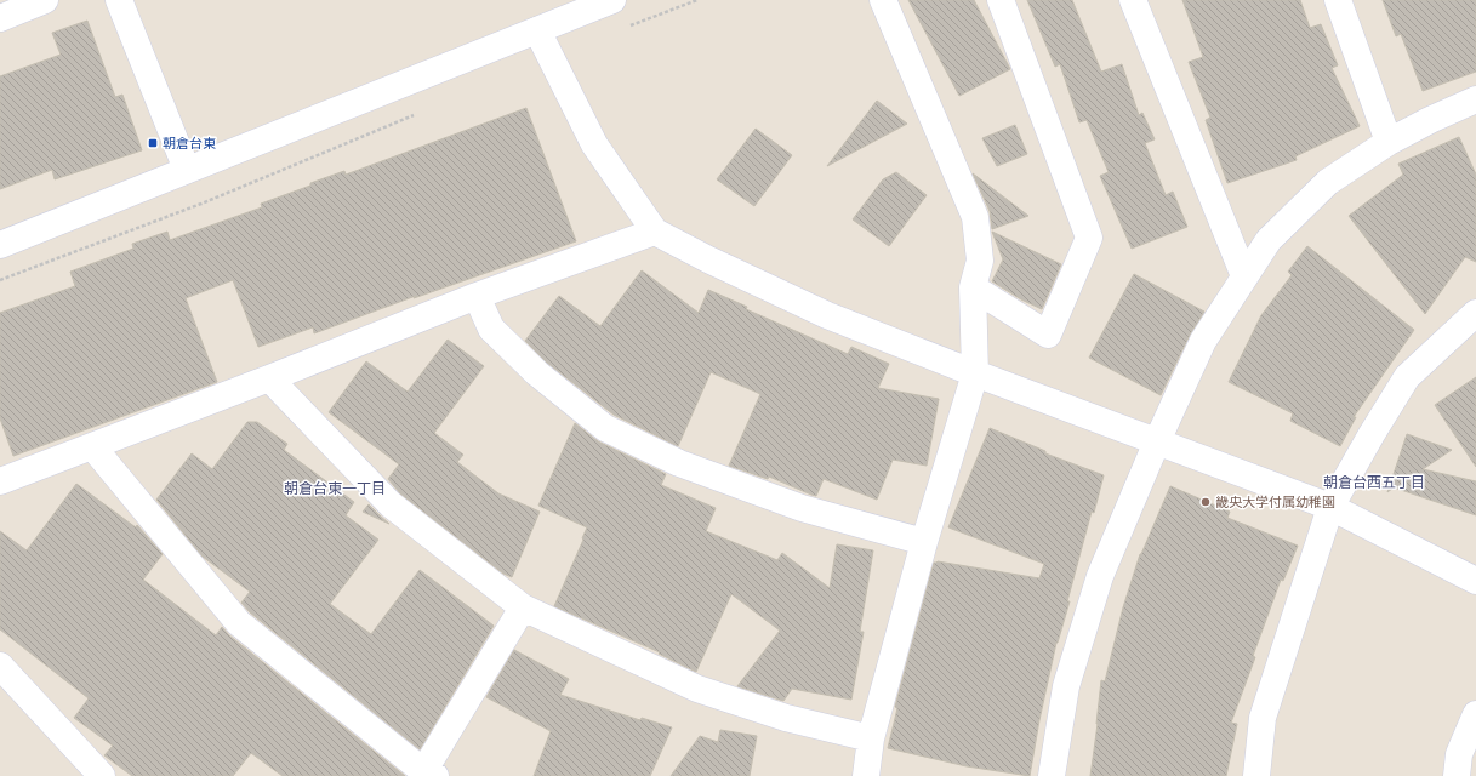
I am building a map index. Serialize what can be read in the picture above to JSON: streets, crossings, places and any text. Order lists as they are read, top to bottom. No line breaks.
{"districts":["朝倉台西五丁目","朝倉台東一丁目"],"places":{"transit":["朝倉台東"],"other":["畿央大学付属幼稚園"]}}
